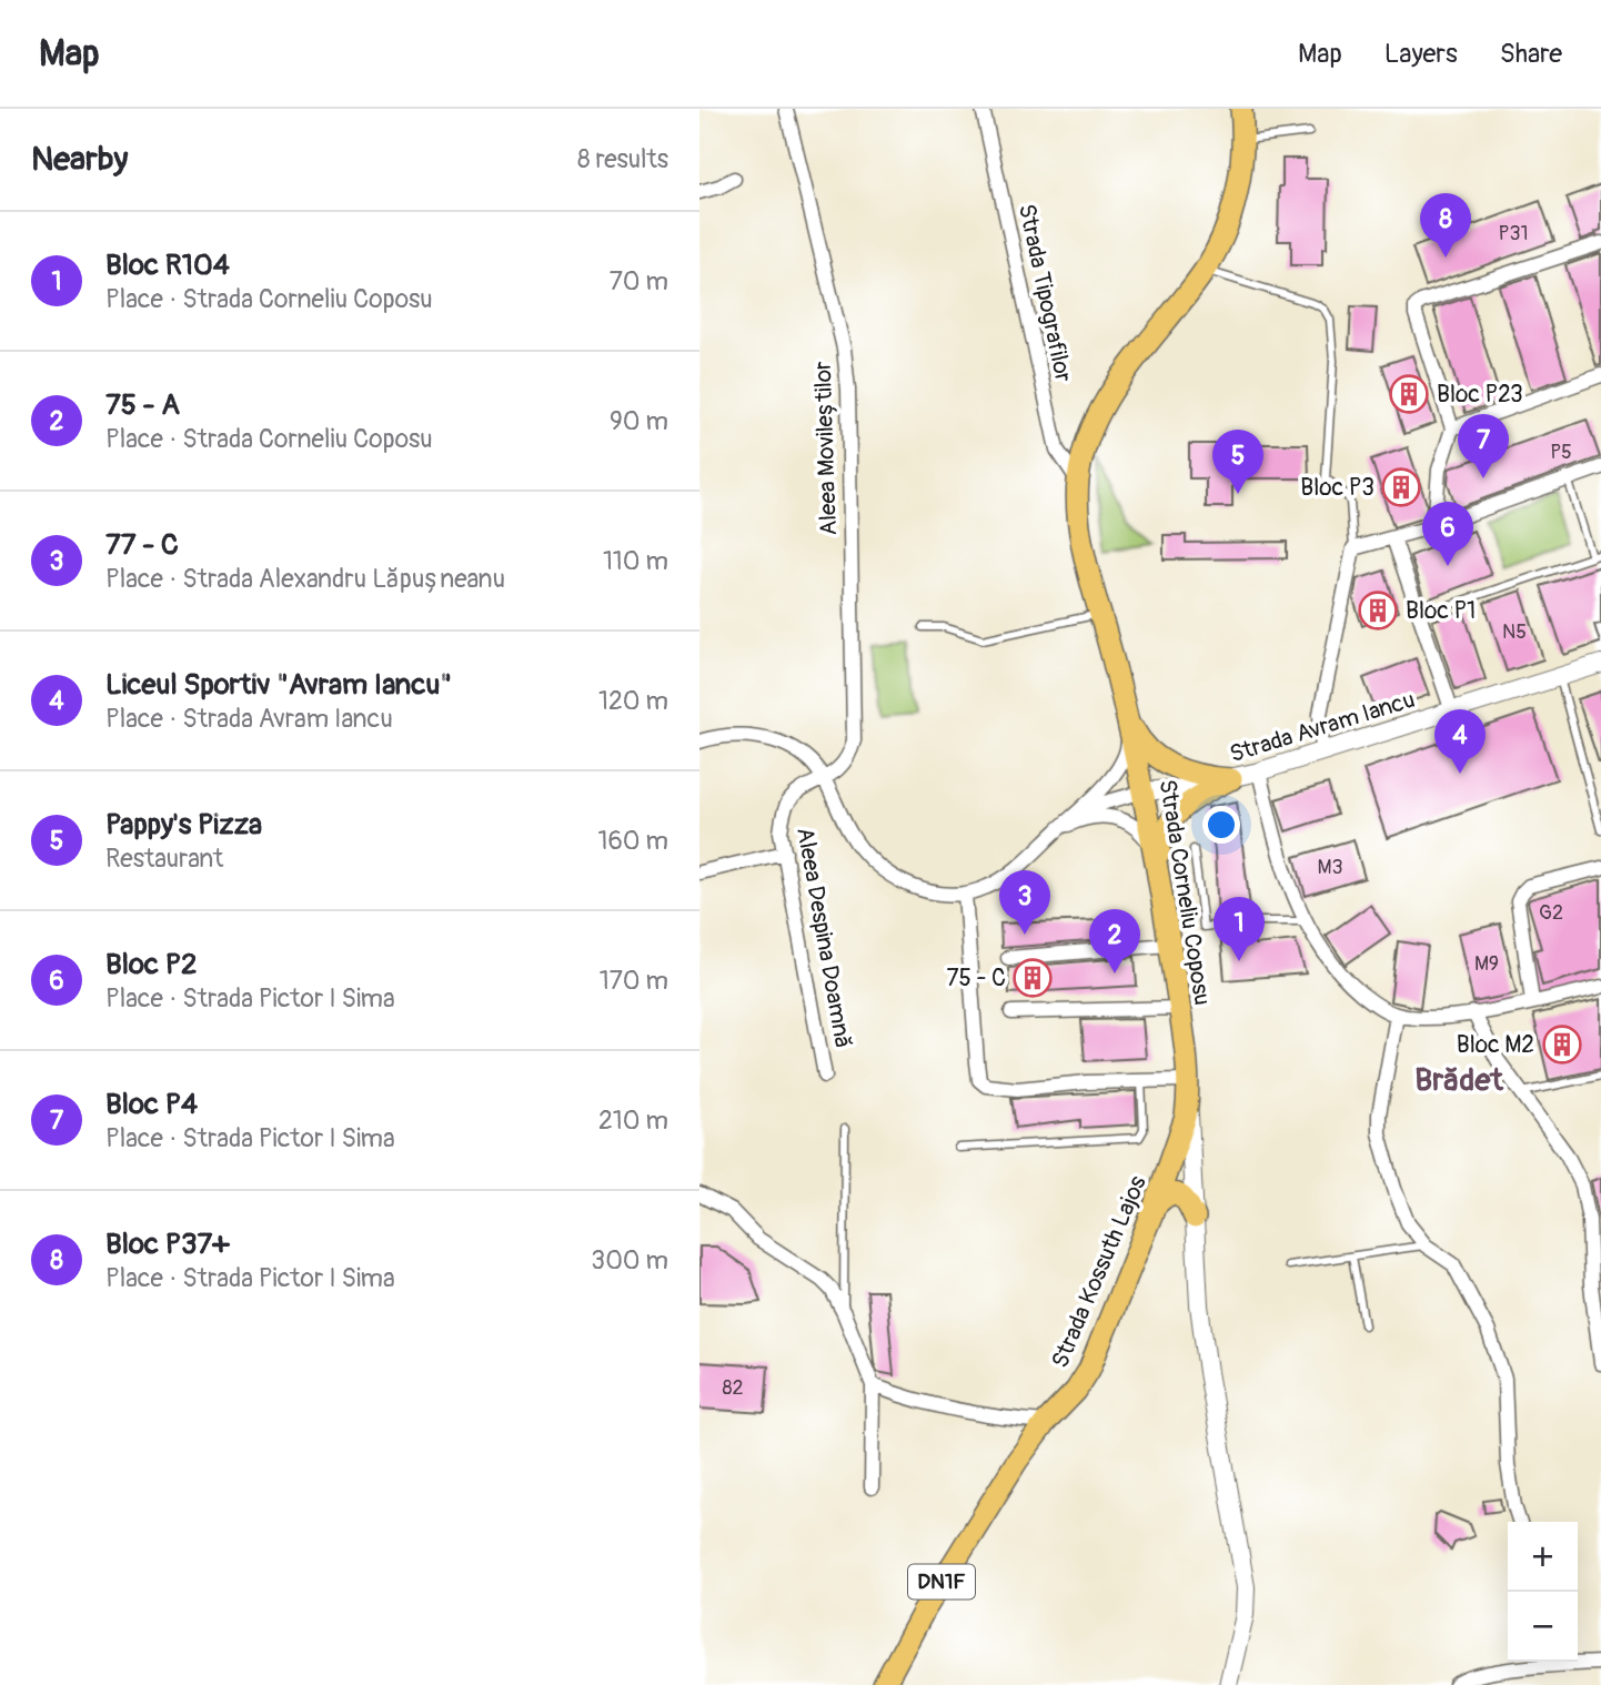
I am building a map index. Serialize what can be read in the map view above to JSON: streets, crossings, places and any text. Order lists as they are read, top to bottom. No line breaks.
{"streets":{"main road":["Strada Corneliu Coposu","Strada Kossuth Lajos","DN1F"],"street":["Strada Tipografilor","Aleea Movileștilor","Strada Avram Iancu","Aleea Despina Doamnă"]},"crossings":[["Strada Tipografilor","Strada Corneliu Coposu"],["Aleea Movileștilor","Aleea Despina Doamnă"],["Strada Avram Iancu","Strada Corneliu Coposu"],["Strada Corneliu Coposu","Strada Kossuth Lajos"]],"districts":["Brădet"],"places":{"building":["Bloc P23","Bloc P3","Bloc P1","75 - C","Bloc M2"]},"house_numbers":["P31","P5","N5","M3","G2","M9","82"],"page":{"header":"Map","nav":["Map","Layers","Share"],"heading":["Nearby","8 results"],"pins":["8","7","5","6","4","3","1","2"],"list":[{"mark":"1","name":"Bloc R104","note":"Place · Strada Corneliu Coposu","value":"70 m"},{"mark":"2","name":"75 - A","note":"Place · Strada Corneliu Coposu","value":"90 m"},{"mark":"3","name":"77 - C","note":"Place · Strada Alexandru Lăpușneanu","value":"110 m"},{"mark":"4","name":"Liceul Sportiv \"Avram Iancu\"","note":"Place · Strada Avram Iancu","value":"120 m"},{"mark":"5","name":"Pappy's Pizza","note":"Restaurant","value":"160 m"},{"mark":"6","name":"Bloc P2","note":"Place · Strada Pictor I Sima","value":"170 m"},{"mark":"7","name":"Bloc P4","note":"Place · Strada Pictor I Sima","value":"210 m"},{"mark":"8","name":"Bloc P37+","note":"Place · Strada Pictor I Sima","value":"300 m"}],"map_buttons":["+","−"]}}
